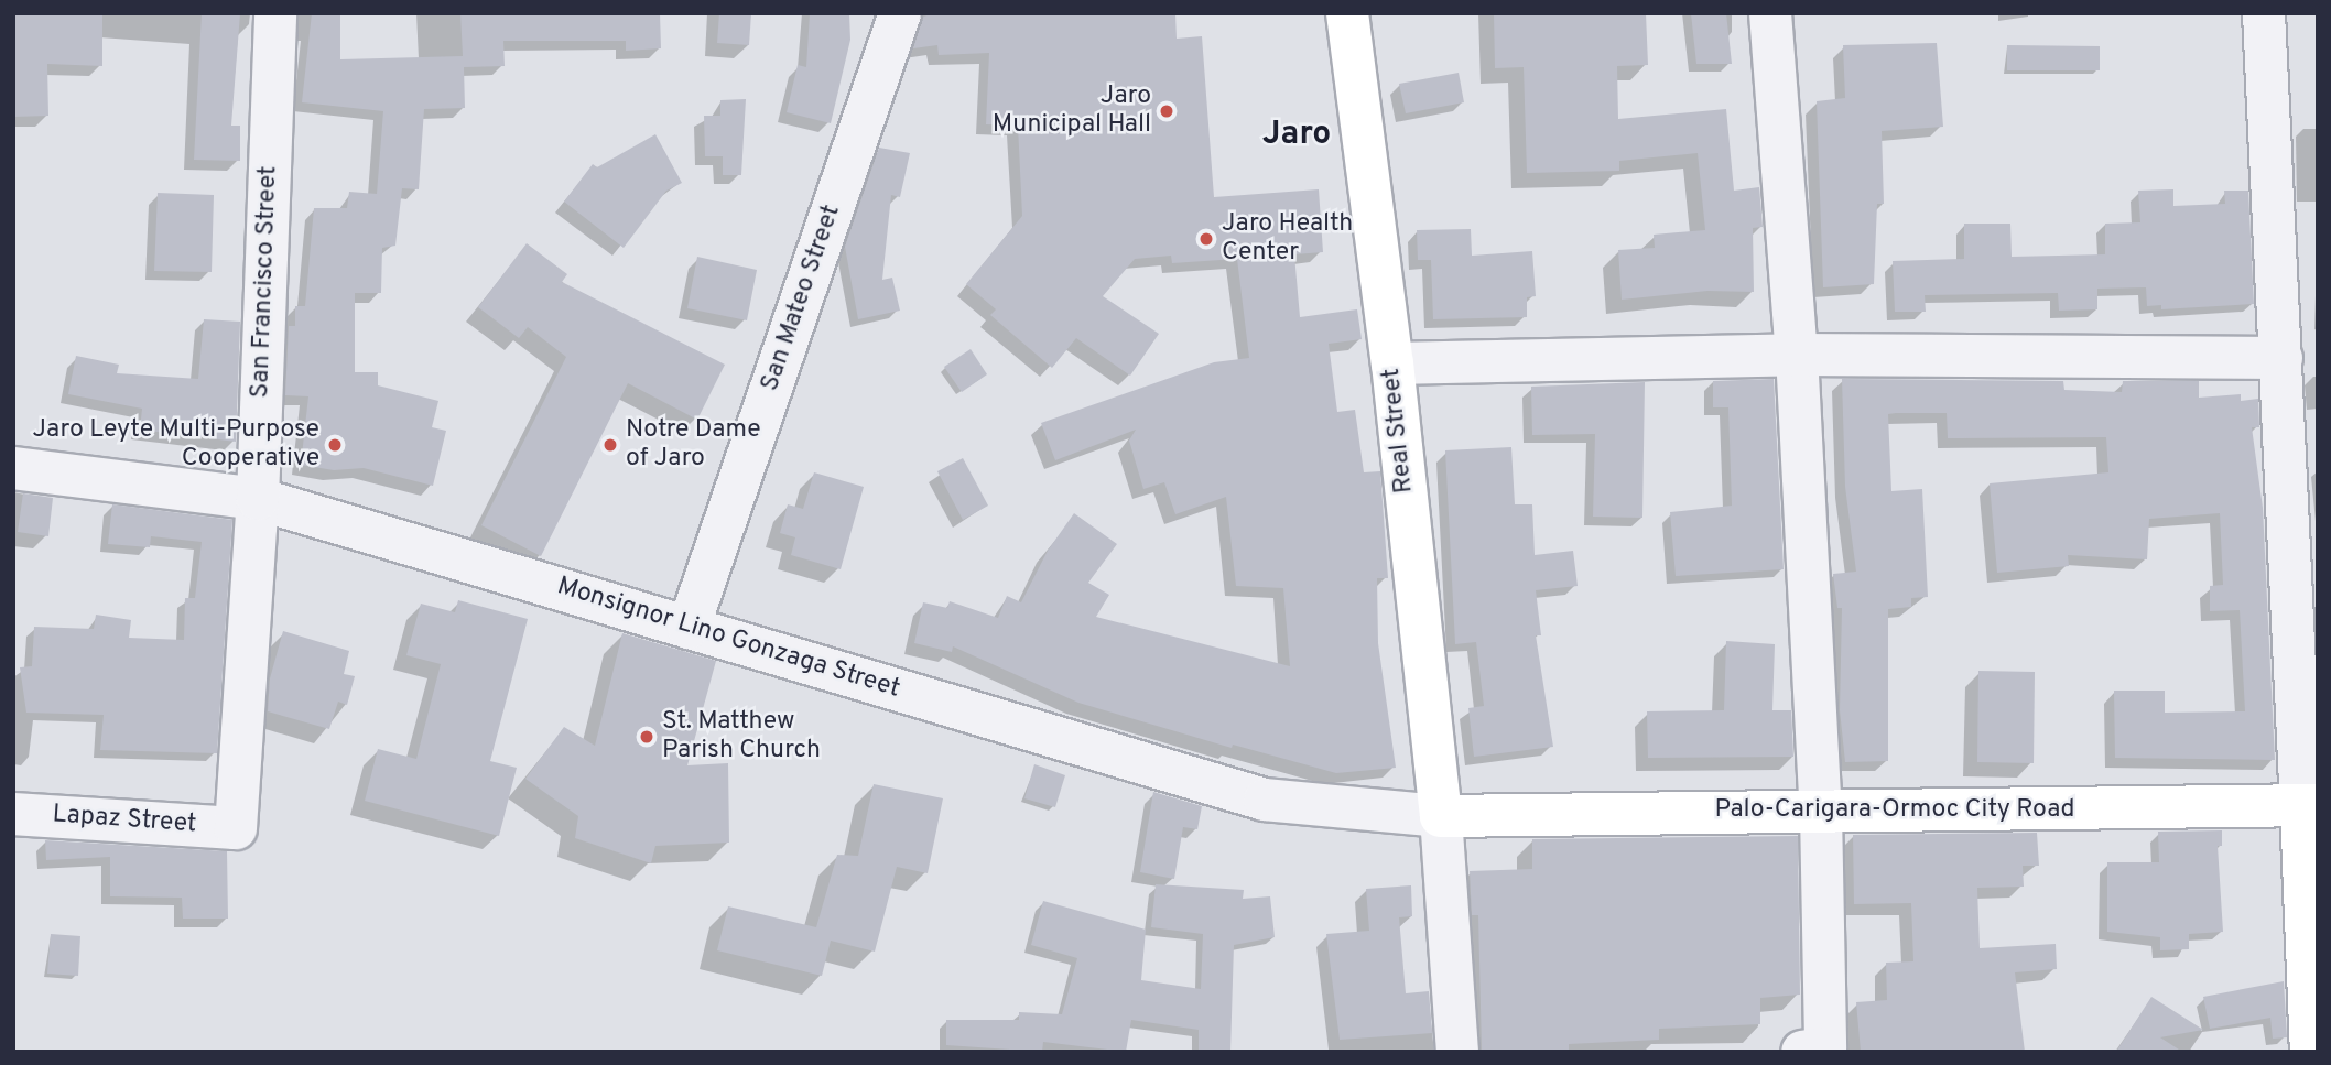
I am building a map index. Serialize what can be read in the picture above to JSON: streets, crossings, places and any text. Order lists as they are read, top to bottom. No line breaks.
{"streets":{"main road":["Real Street","Palo-Carigara-Ormoc City Road"],"street":["San Francisco Street","San Mateo Street","Monsignor Lino Gonzaga Street","Lapaz Street"]},"crossings":[["San Francisco Street","Monsignor Lino Gonzaga Street"],["San Francisco Street","Lapaz Street"],["San Mateo Street","Monsignor Lino Gonzaga Street"],["Real Street","Monsignor Lino Gonzaga Street"],["Real Street","Palo-Carigara-Ormoc City Road"],["Monsignor Lino Gonzaga Street","Palo-Carigara-Ormoc City Road"]],"districts":["Jaro"],"places":["Jaro Municipal Hall","Jaro Health Center","Jaro Leyte Multi-Purpose Cooperative","Notre Dame of Jaro","St. Matthew Parish Church"]}
